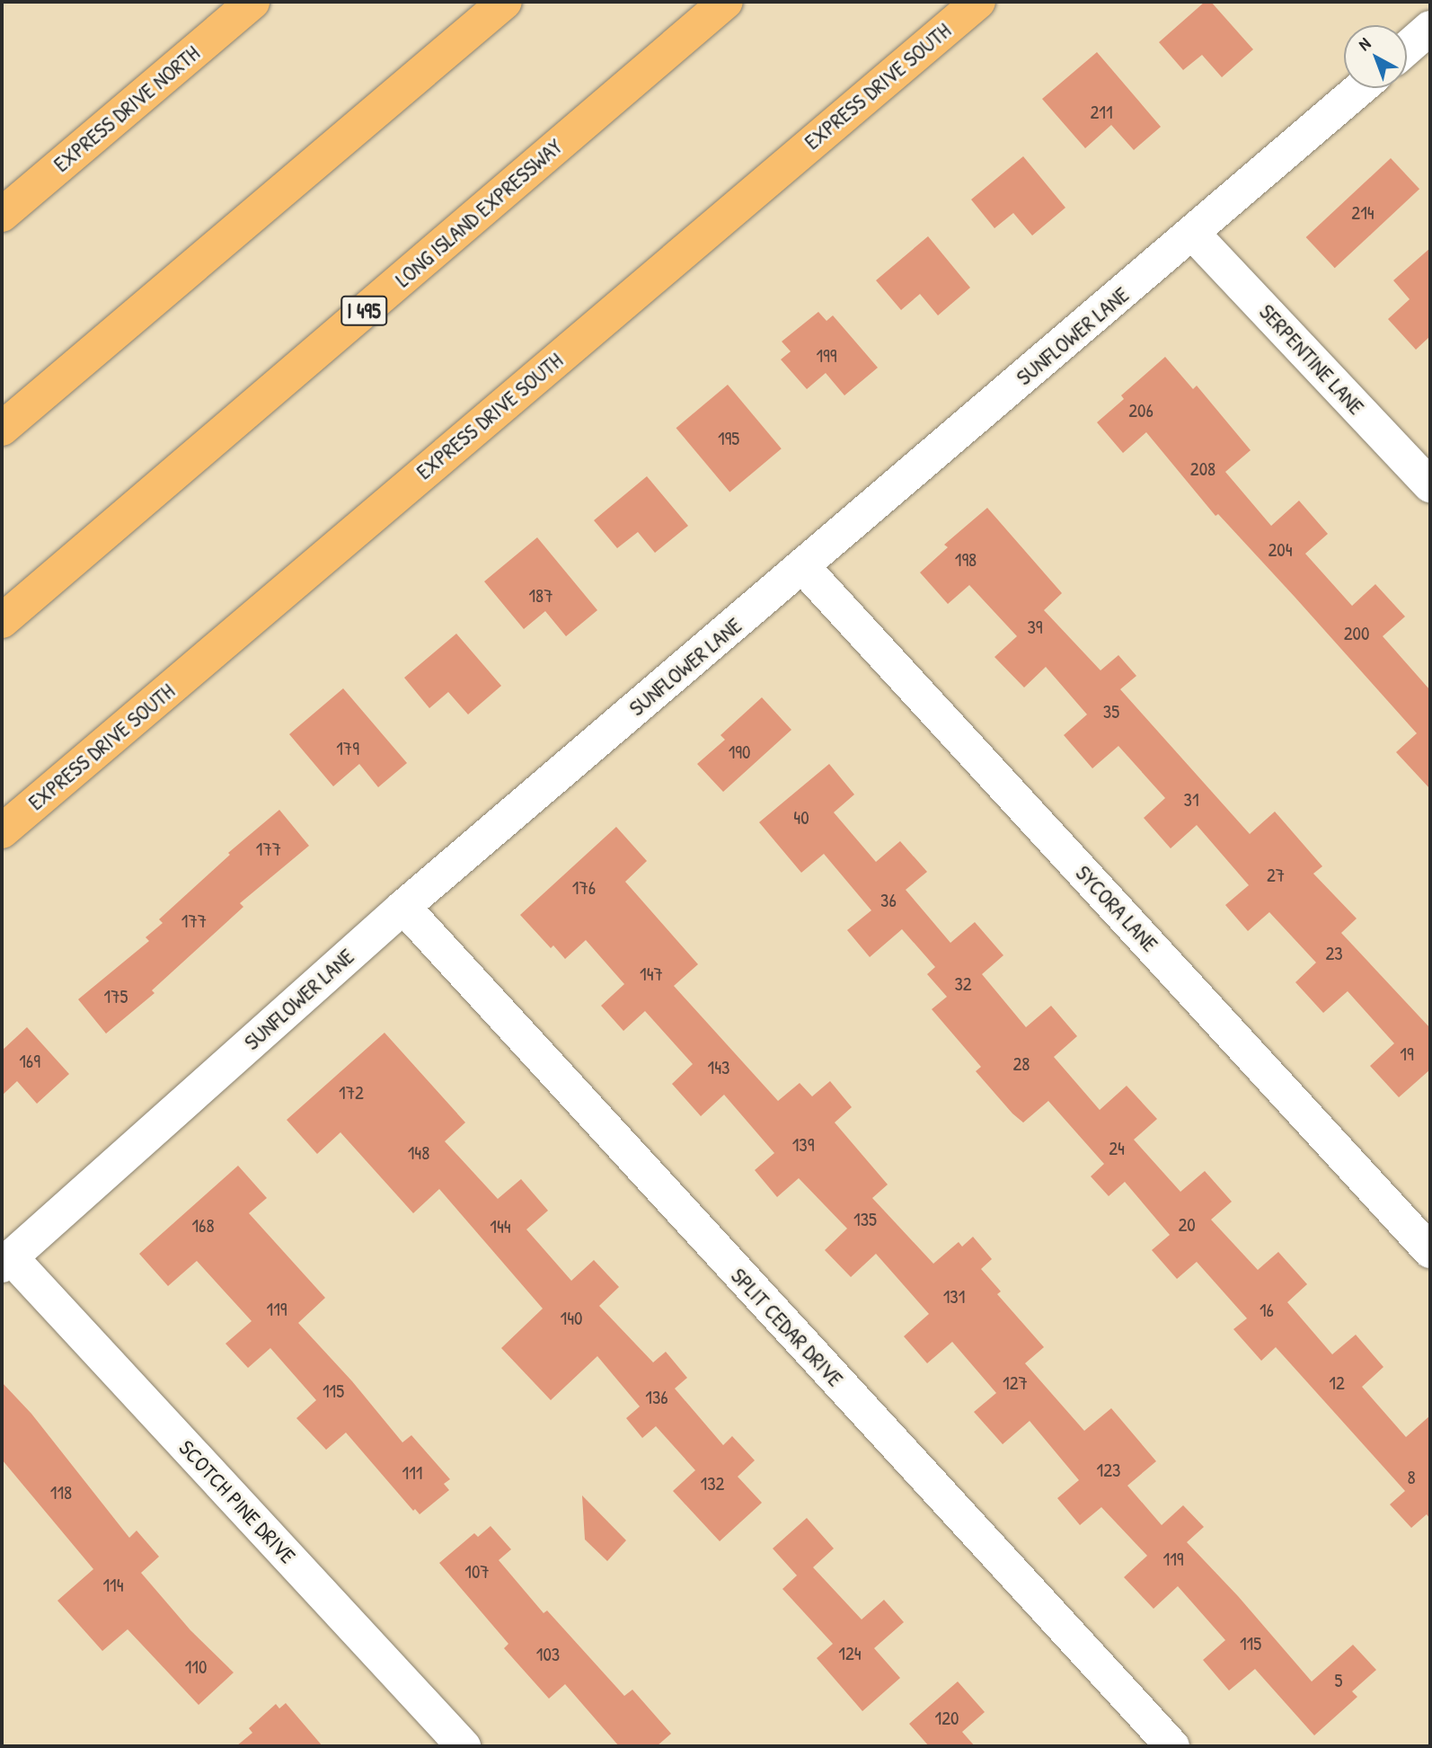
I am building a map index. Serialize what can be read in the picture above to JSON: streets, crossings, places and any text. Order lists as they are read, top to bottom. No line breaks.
{"streets":{"main road":["EXPRESS DRIVE SOUTH","EXPRESS DRIVE NORTH","LONG ISLAND EXPRESSWAY","I 495"],"street":["SUNFLOWER LANE","SERPENTINE LANE","SYCORA LANE","SPLIT CEDAR DRIVE","SCOTCH PINE DRIVE"]},"crossings":[["SUNFLOWER LANE","SERPENTINE LANE"],["SUNFLOWER LANE","SYCORA LANE"],["SUNFLOWER LANE","SPLIT CEDAR DRIVE"],["SUNFLOWER LANE","SCOTCH PINE DRIVE"]],"house_numbers":["211","214","199","206","195","208","204","198","187","39","200","35","179","190","31","40","177","27","176","36","177","23","147","32","175","19","169","28","143","172","139","24","148","135","20","168","144","131","119","16","140","127","12","115","136","123","111","8","132","118","119","107","114","115","124","103","110","5","120"],"north":"top left"}
